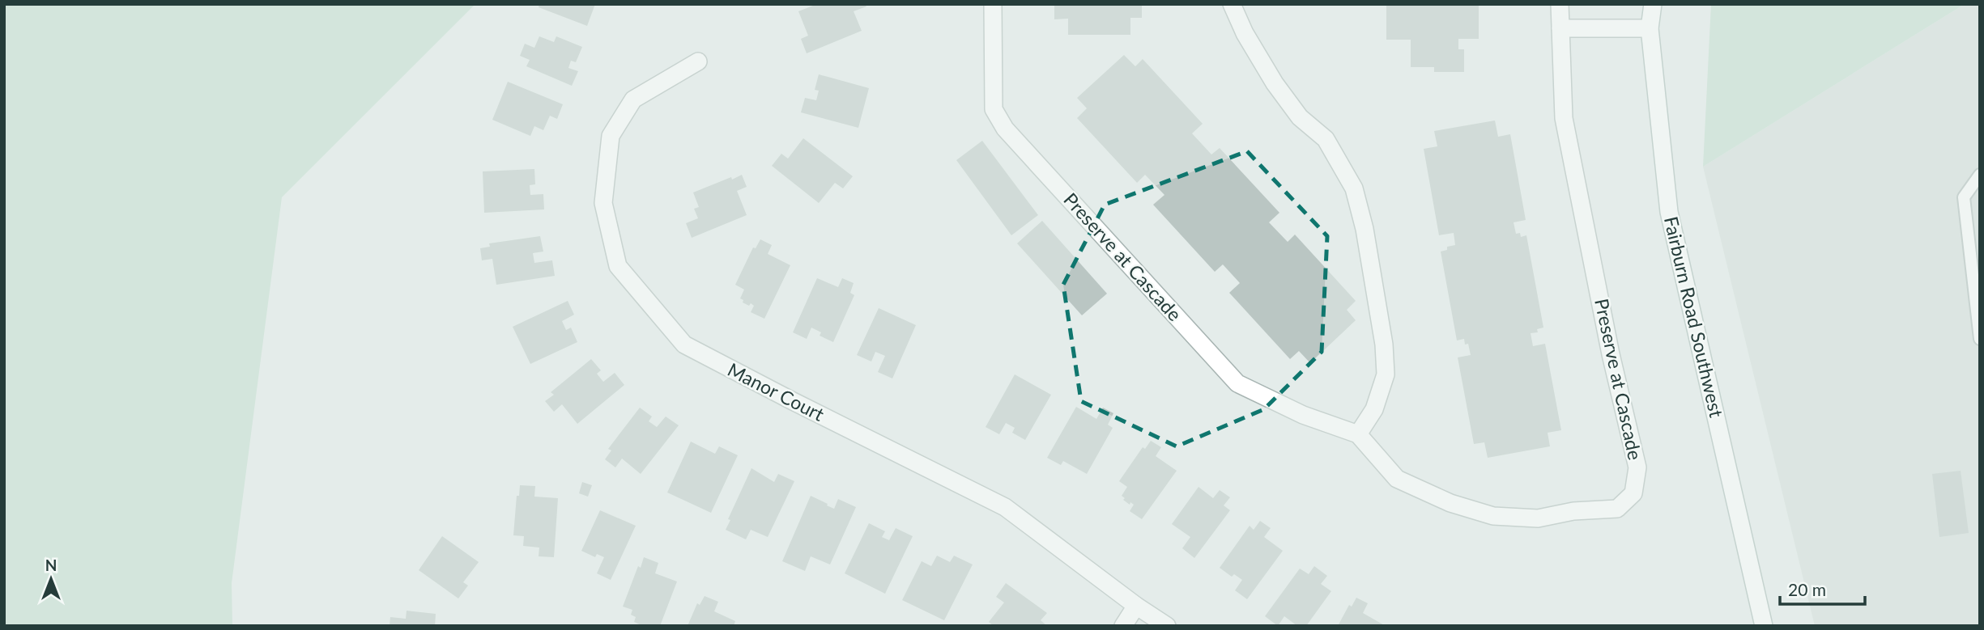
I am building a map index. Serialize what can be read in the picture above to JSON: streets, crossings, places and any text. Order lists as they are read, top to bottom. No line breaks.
{"streets":{"street":["Preserve at Cascade","Fairburn Road Southwest","Manor Court"]},"scale_bar":"20 m","north":"top"}
